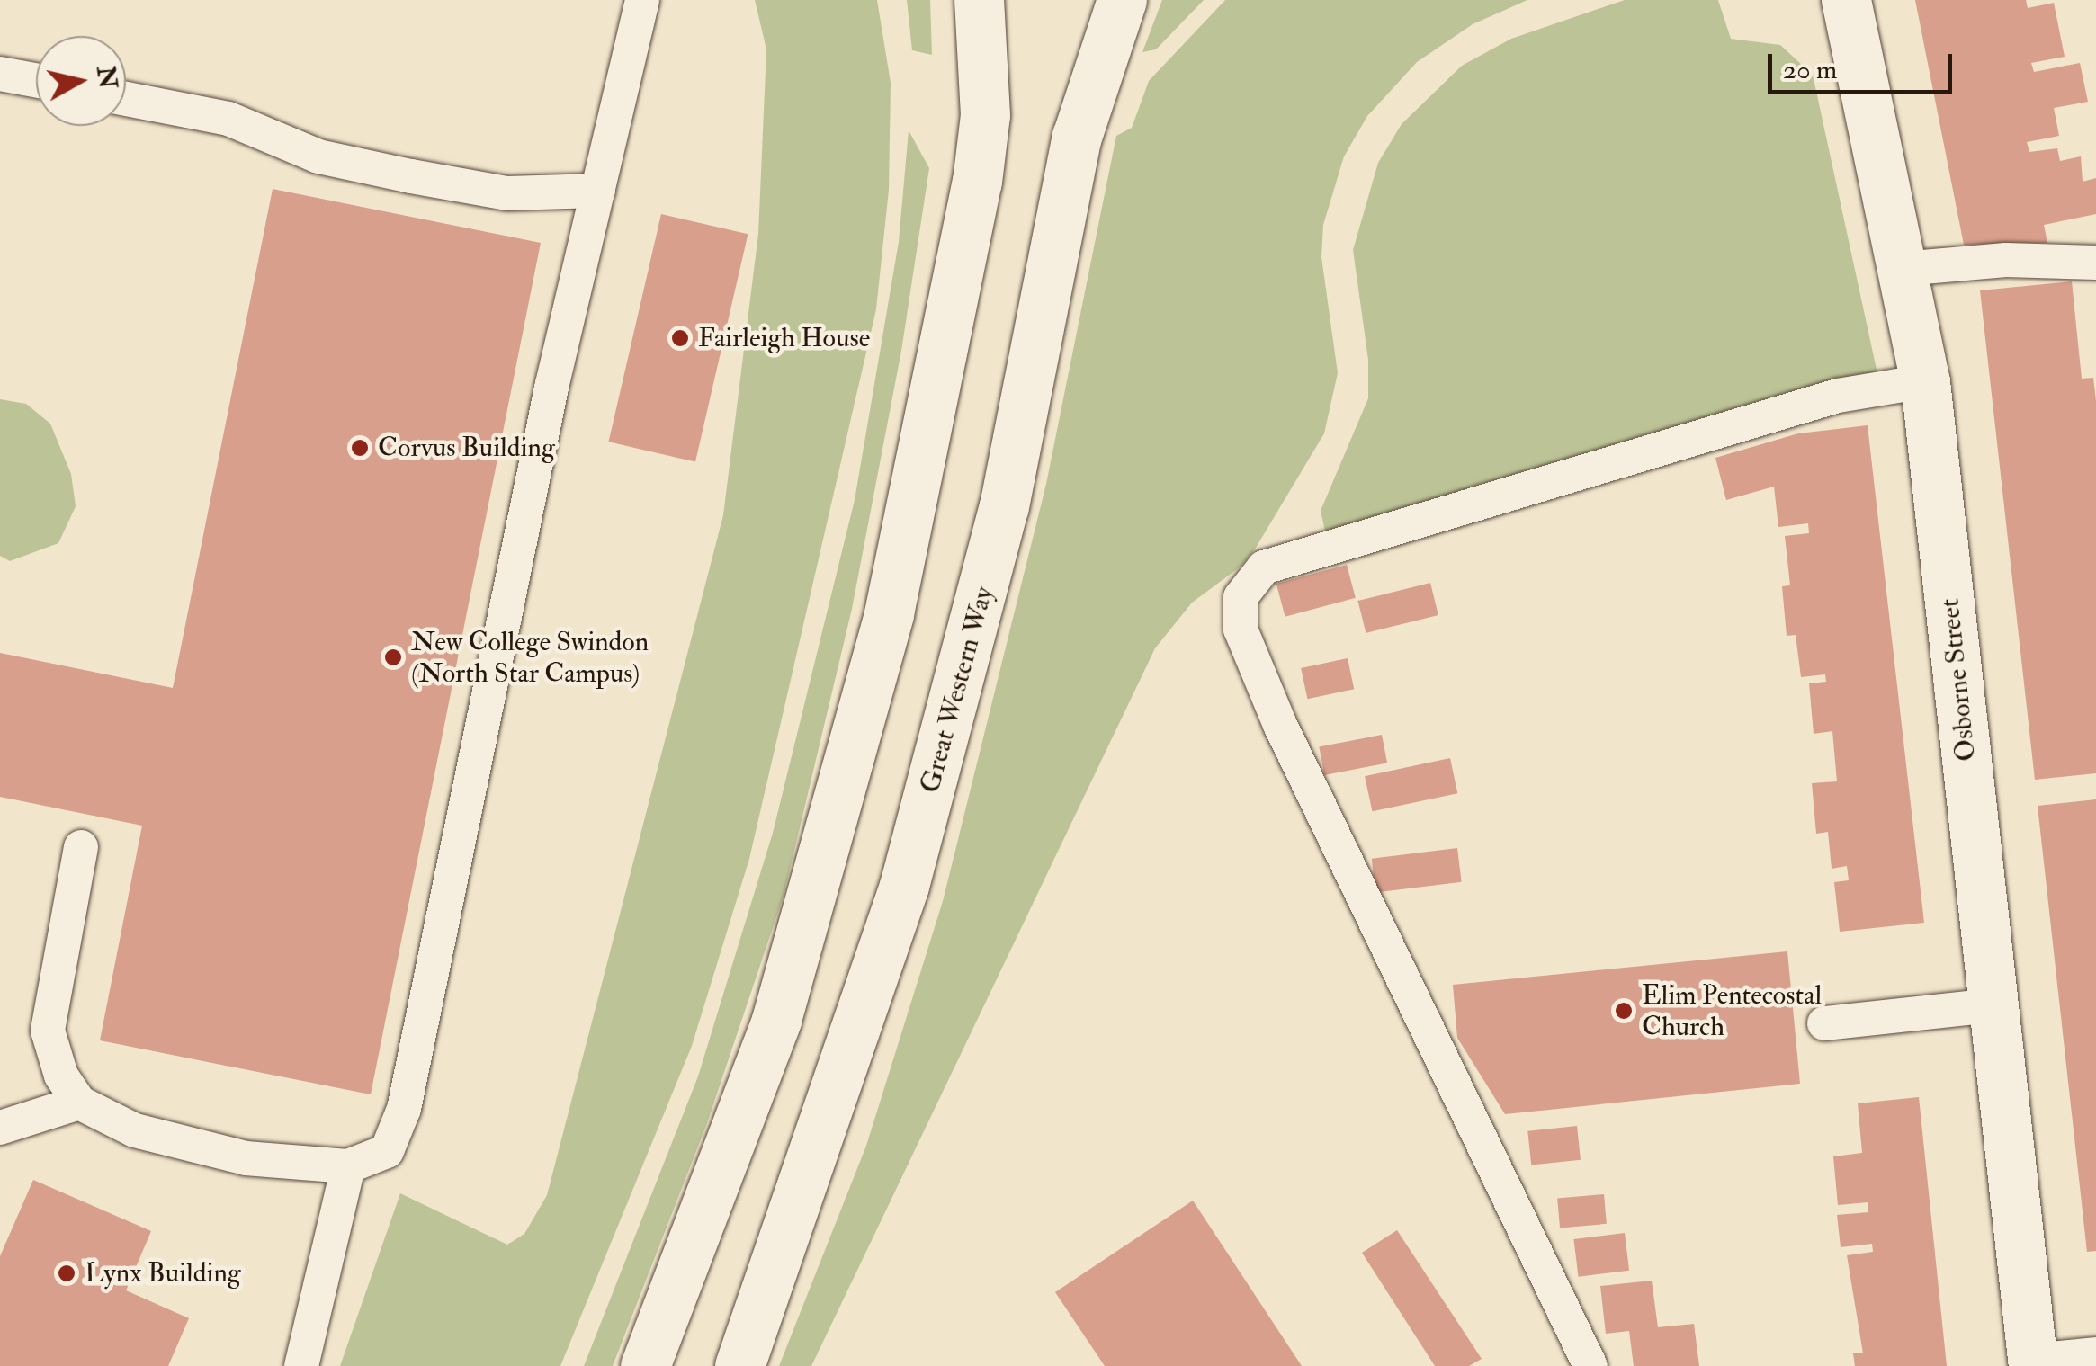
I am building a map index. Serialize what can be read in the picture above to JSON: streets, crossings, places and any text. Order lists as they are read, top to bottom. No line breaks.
{"streets":{"main road":["Osborne Street","Great Western Way"]},"places":["Fairleigh House","Corvus Building","New College Swindon (North Star Campus)","Elim Pentecostal Church","Lynx Building"],"scale_bar":"20 m","north":"right"}
